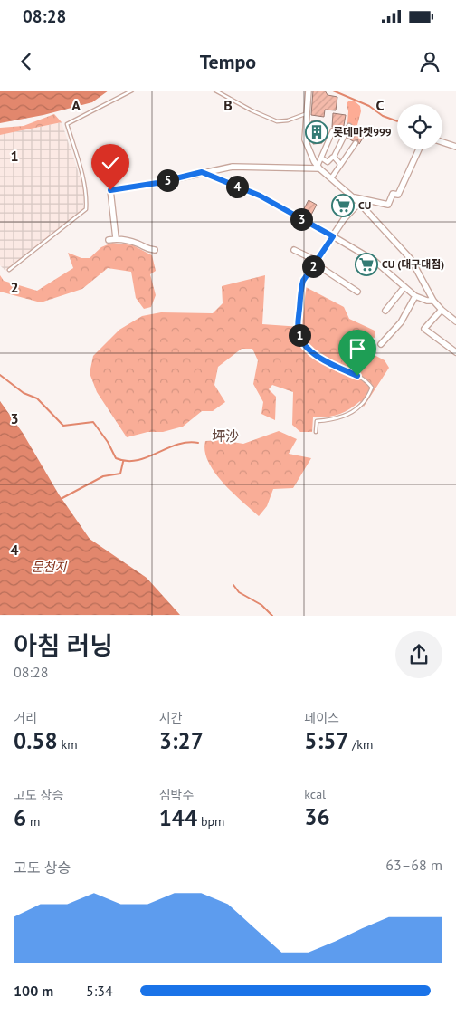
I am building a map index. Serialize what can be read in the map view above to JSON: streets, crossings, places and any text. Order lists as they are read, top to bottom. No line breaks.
{"districts":["坪沙"],"water":["문천지"],"places":{"building":["롯데마켓999"],"supermarket":["CU","CU (대구대점)"]},"page":{"status":"08:28","header":"Tempo","pins":["5","4","3","2","1"],"heading":["아침 러닝","08:28"],"stats":[["거리","0.58 km"],["시간","3:27"],["페이스","5:57 /km"],["고도 상승","6 m"],["심박수","144 bpm"],["kcal","36"]],"chart":["고도 상승","63–68 m"],"list":[{"name":"100 m","note":"5:34"}]},"grid":{"columns":["A","B","C"],"rows":["1","2","3","4"]}}
